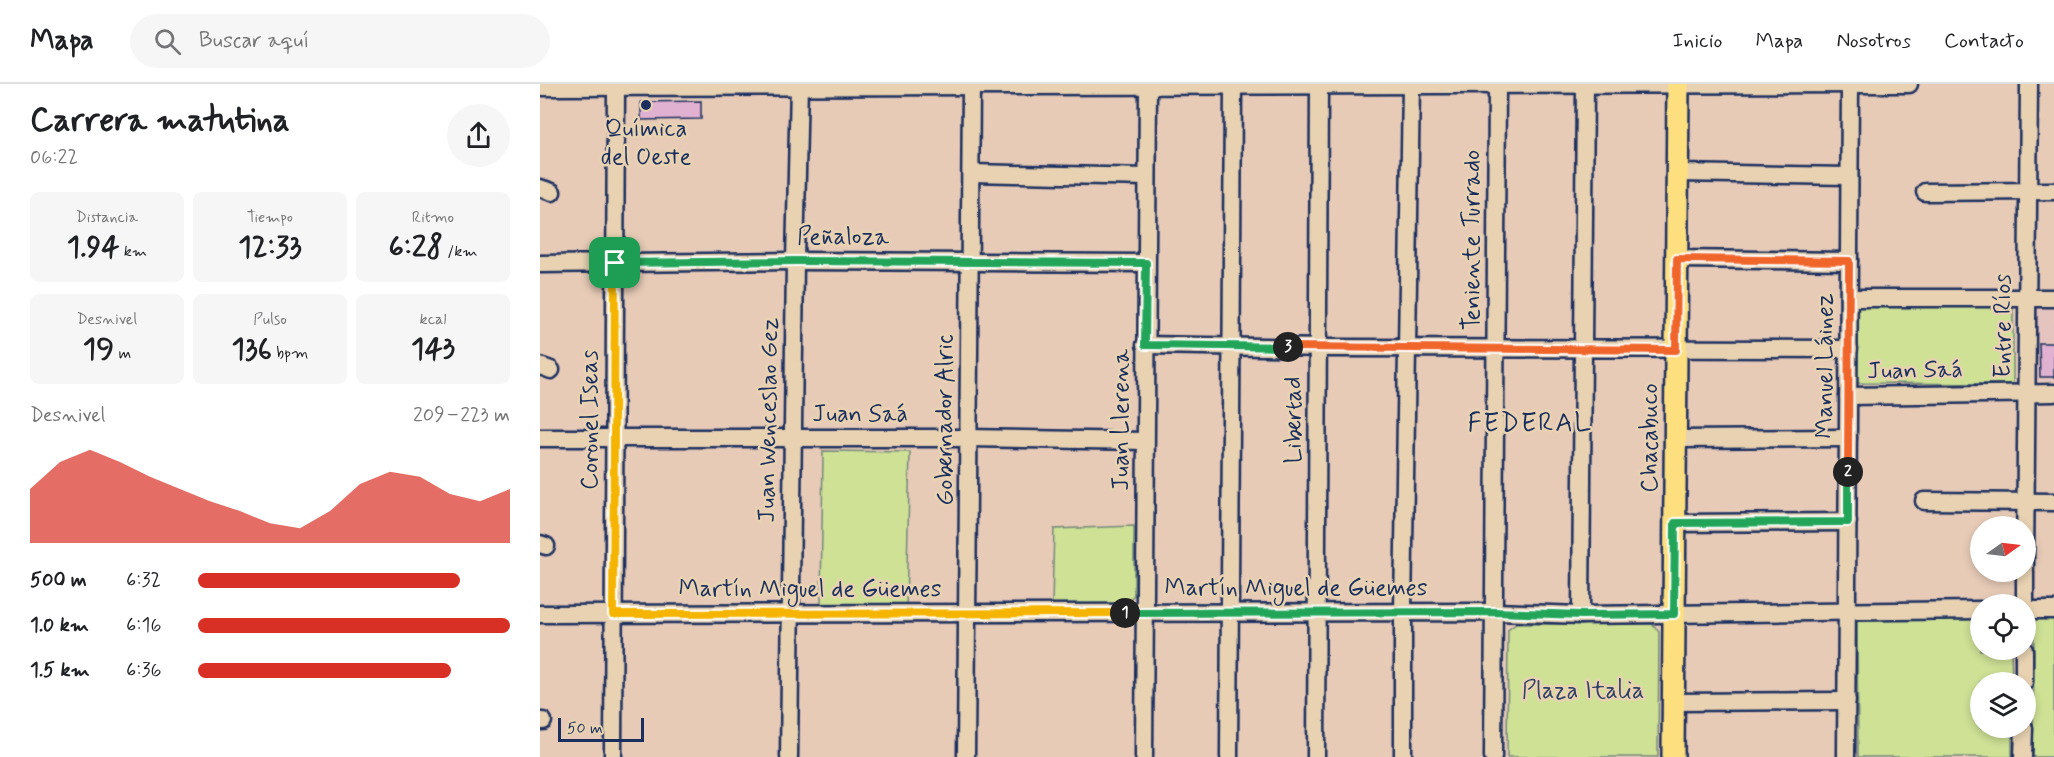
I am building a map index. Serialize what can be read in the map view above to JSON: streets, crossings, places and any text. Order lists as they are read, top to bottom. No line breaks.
{"streets":{"main road":["Chacabuco"],"street":["Peñaloza","Teniente Turrado","Entre Ríos","Manuel Láinez","Juan Saá","Coronel Iseas","Juan Wenceslao Gez","Gobernador Alric","Juan Llerena","Libertad","Martín Miguel de Güemes"]},"crossings":[["Peñaloza","Coronel Iseas"],["Peñaloza","Juan Wenceslao Gez"],["Peñaloza","Gobernador Alric"],["Peñaloza","Juan Llerena"],["Teniente Turrado","Martín Miguel de Güemes"],["Entre Ríos","Juan Saá"],["Manuel Láinez","Juan Saá"],["Manuel Láinez","Martín Miguel de Güemes"],["Juan Saá","Coronel Iseas"],["Juan Saá","Juan Wenceslao Gez"],["Juan Saá","Gobernador Alric"],["Juan Saá","Juan Llerena"],["Coronel Iseas","Martín Miguel de Güemes"],["Juan Wenceslao Gez","Martín Miguel de Güemes"],["Gobernador Alric","Martín Miguel de Güemes"],["Juan Llerena","Martín Miguel de Güemes"],["Libertad","Martín Miguel de Güemes"],["Chacabuco","Martín Miguel de Güemes"]],"districts":["FEDERAL"],"parks":["Plaza Italia"],"places":["Química del Oeste"],"scale_bar":"50 m","north":"right","page":{"header":"Mapa","search":"Buscar aquí","nav":["Inicio","Mapa","Nosotros","Contacto"],"heading":["Carrera matutina","06:22"],"stats":[["Distancia","1.94 km"],["Tiempo","12:33"],["Ritmo","6:28 /km"],["Desnivel","19 m"],["Pulso","136 bpm"],["kcal","143"]],"pins":["3","2","1"],"chart":["Desnivel","209–223 m"],"list":[{"name":"500 m","note":"6:32"},{"name":"1.0 km","note":"6:16"},{"name":"1.5 km","note":"6:36"}],"scale":"50 m"}}
